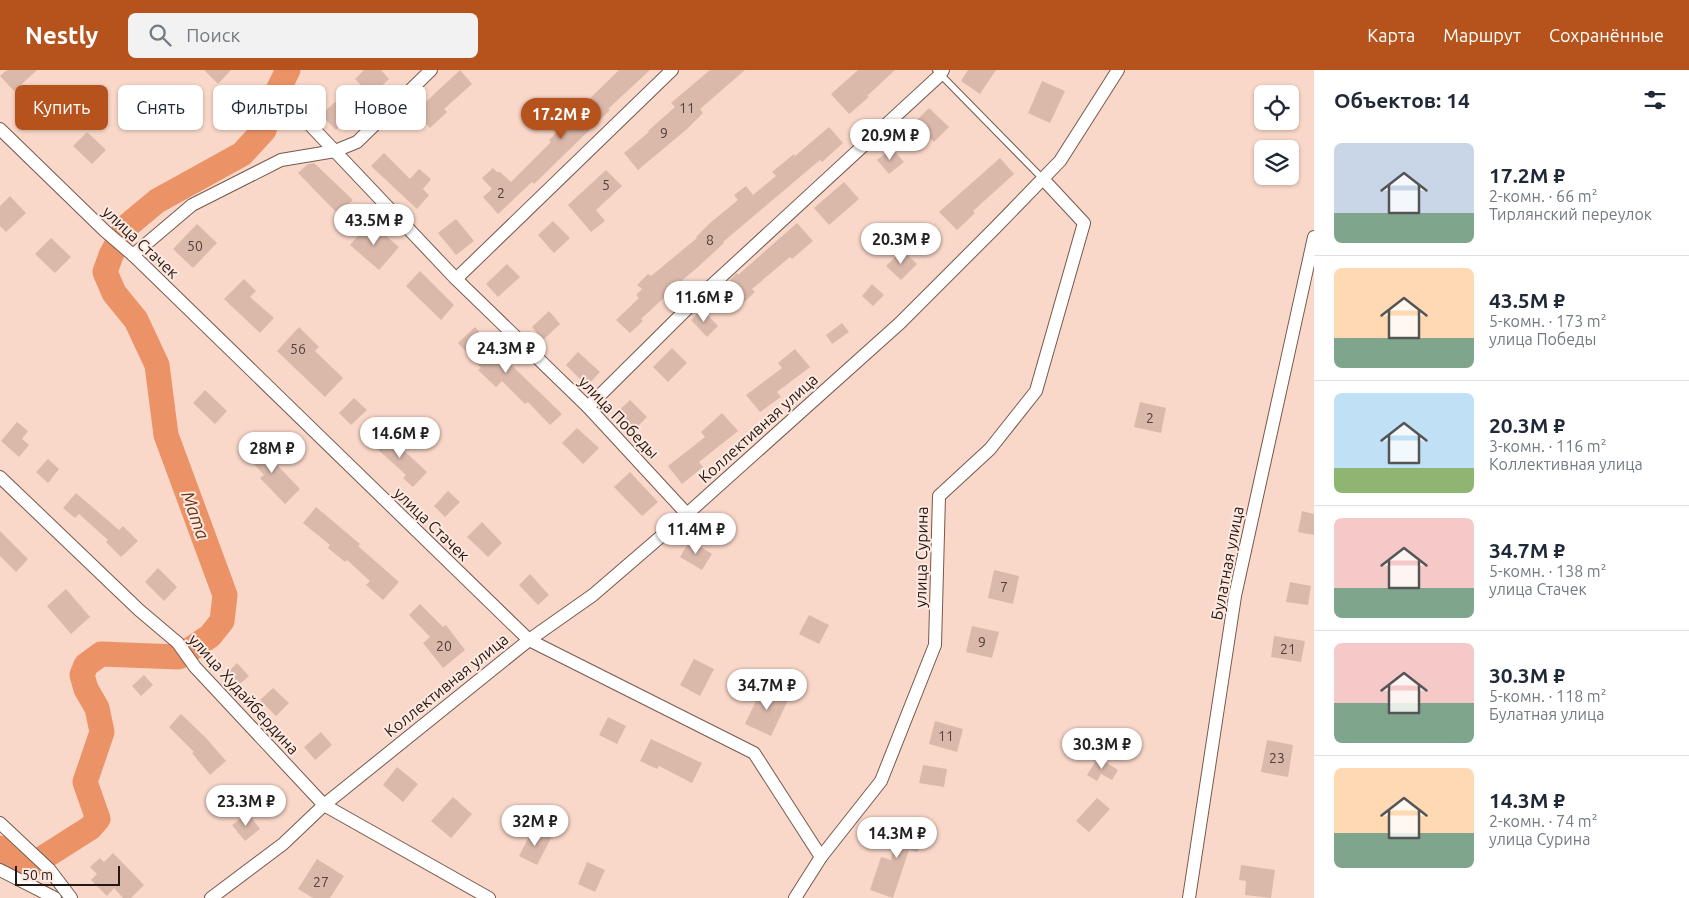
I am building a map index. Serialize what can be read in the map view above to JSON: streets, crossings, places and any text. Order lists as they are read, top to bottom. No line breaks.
{"streets":{"street":["улица Стачек","улица Победы","Коллективная улица","улица Сурина","Булатная улица","улица Худайбердина"]},"crossings":[["улица Стачек","Коллективная улица"],["улица Стачек","улица Сурина"],["улица Победы","Коллективная улица"],["Коллективная улица","улица Сурина"],["Коллективная улица","улица Худайбердина"]],"water":["Мата"],"house_numbers":["11","9","5","2","8","50","56","2","7","9","20","21","11","23","27"],"scale_bar":"50 m","page":{"header":"Nestly","search":"Поиск","nav":["Карта","Маршрут","Сохранённые"],"heading":"Объектов: 14","chip":["Купить","Снять","Фильтры","Новое"],"price":["17.2M ₽","20.9M ₽","43.5M ₽","20.3M ₽","11.6M ₽","24.3M ₽","14.6M ₽","28M ₽","11.4M ₽","34.7M ₽","30.3M ₽","23.3M ₽","32M ₽","14.3M ₽"],"list":[{"name":"17.2M ₽","note":"2-комн. · 66 m² · Тирлянский переулок"},{"name":"43.5M ₽","note":"5-комн. · 173 m² · улица Победы"},{"name":"20.3M ₽","note":"3-комн. · 116 m² · Коллективная улица"},{"name":"34.7M ₽","note":"5-комн. · 138 m² · улица Стачек"},{"name":"30.3M ₽","note":"5-комн. · 118 m² · Булатная улица"},{"name":"14.3M ₽","note":"2-комн. · 74 m² · улица Сурина"}],"scale":"50 m"}}
